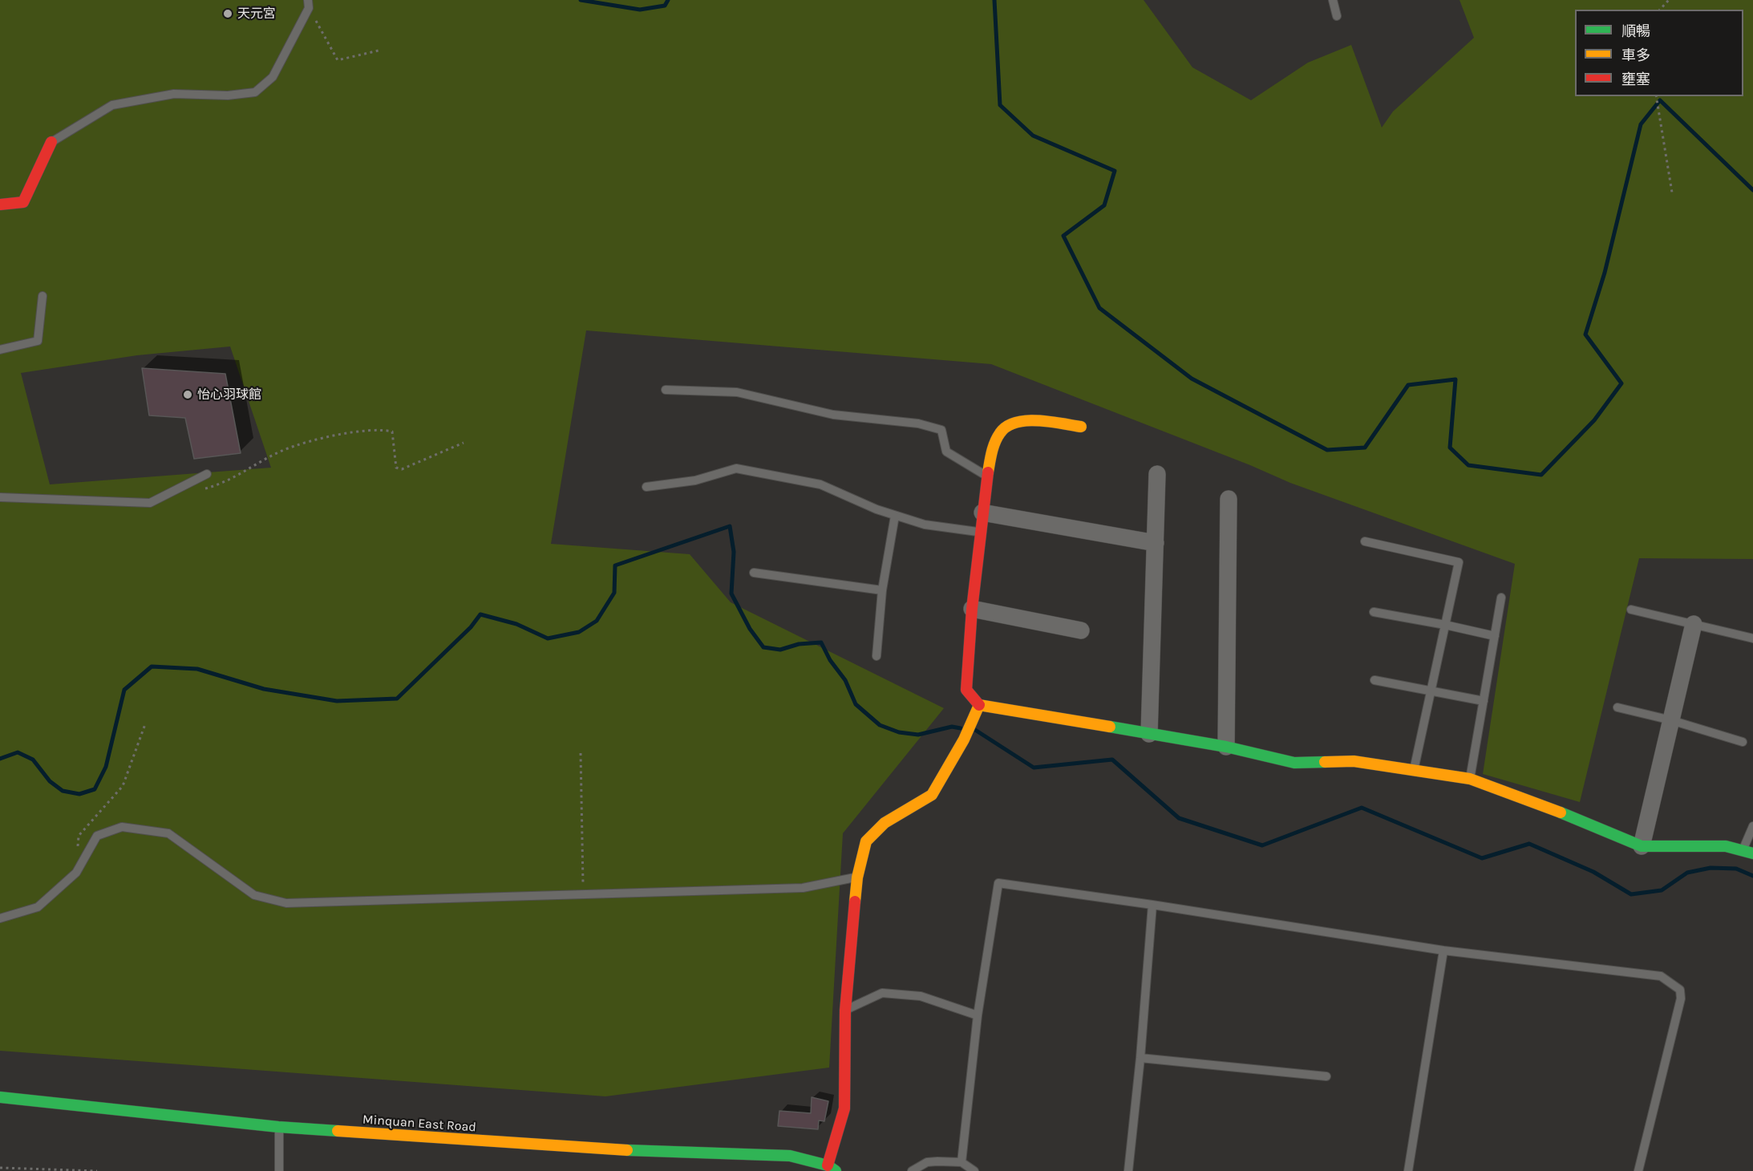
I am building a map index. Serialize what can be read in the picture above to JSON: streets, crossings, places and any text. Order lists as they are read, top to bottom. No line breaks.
{"streets":{"street":["Minquan East Road"]},"places":["天元宮","怡心羽球館"],"legend":["順暢","車多","壅塞"]}
